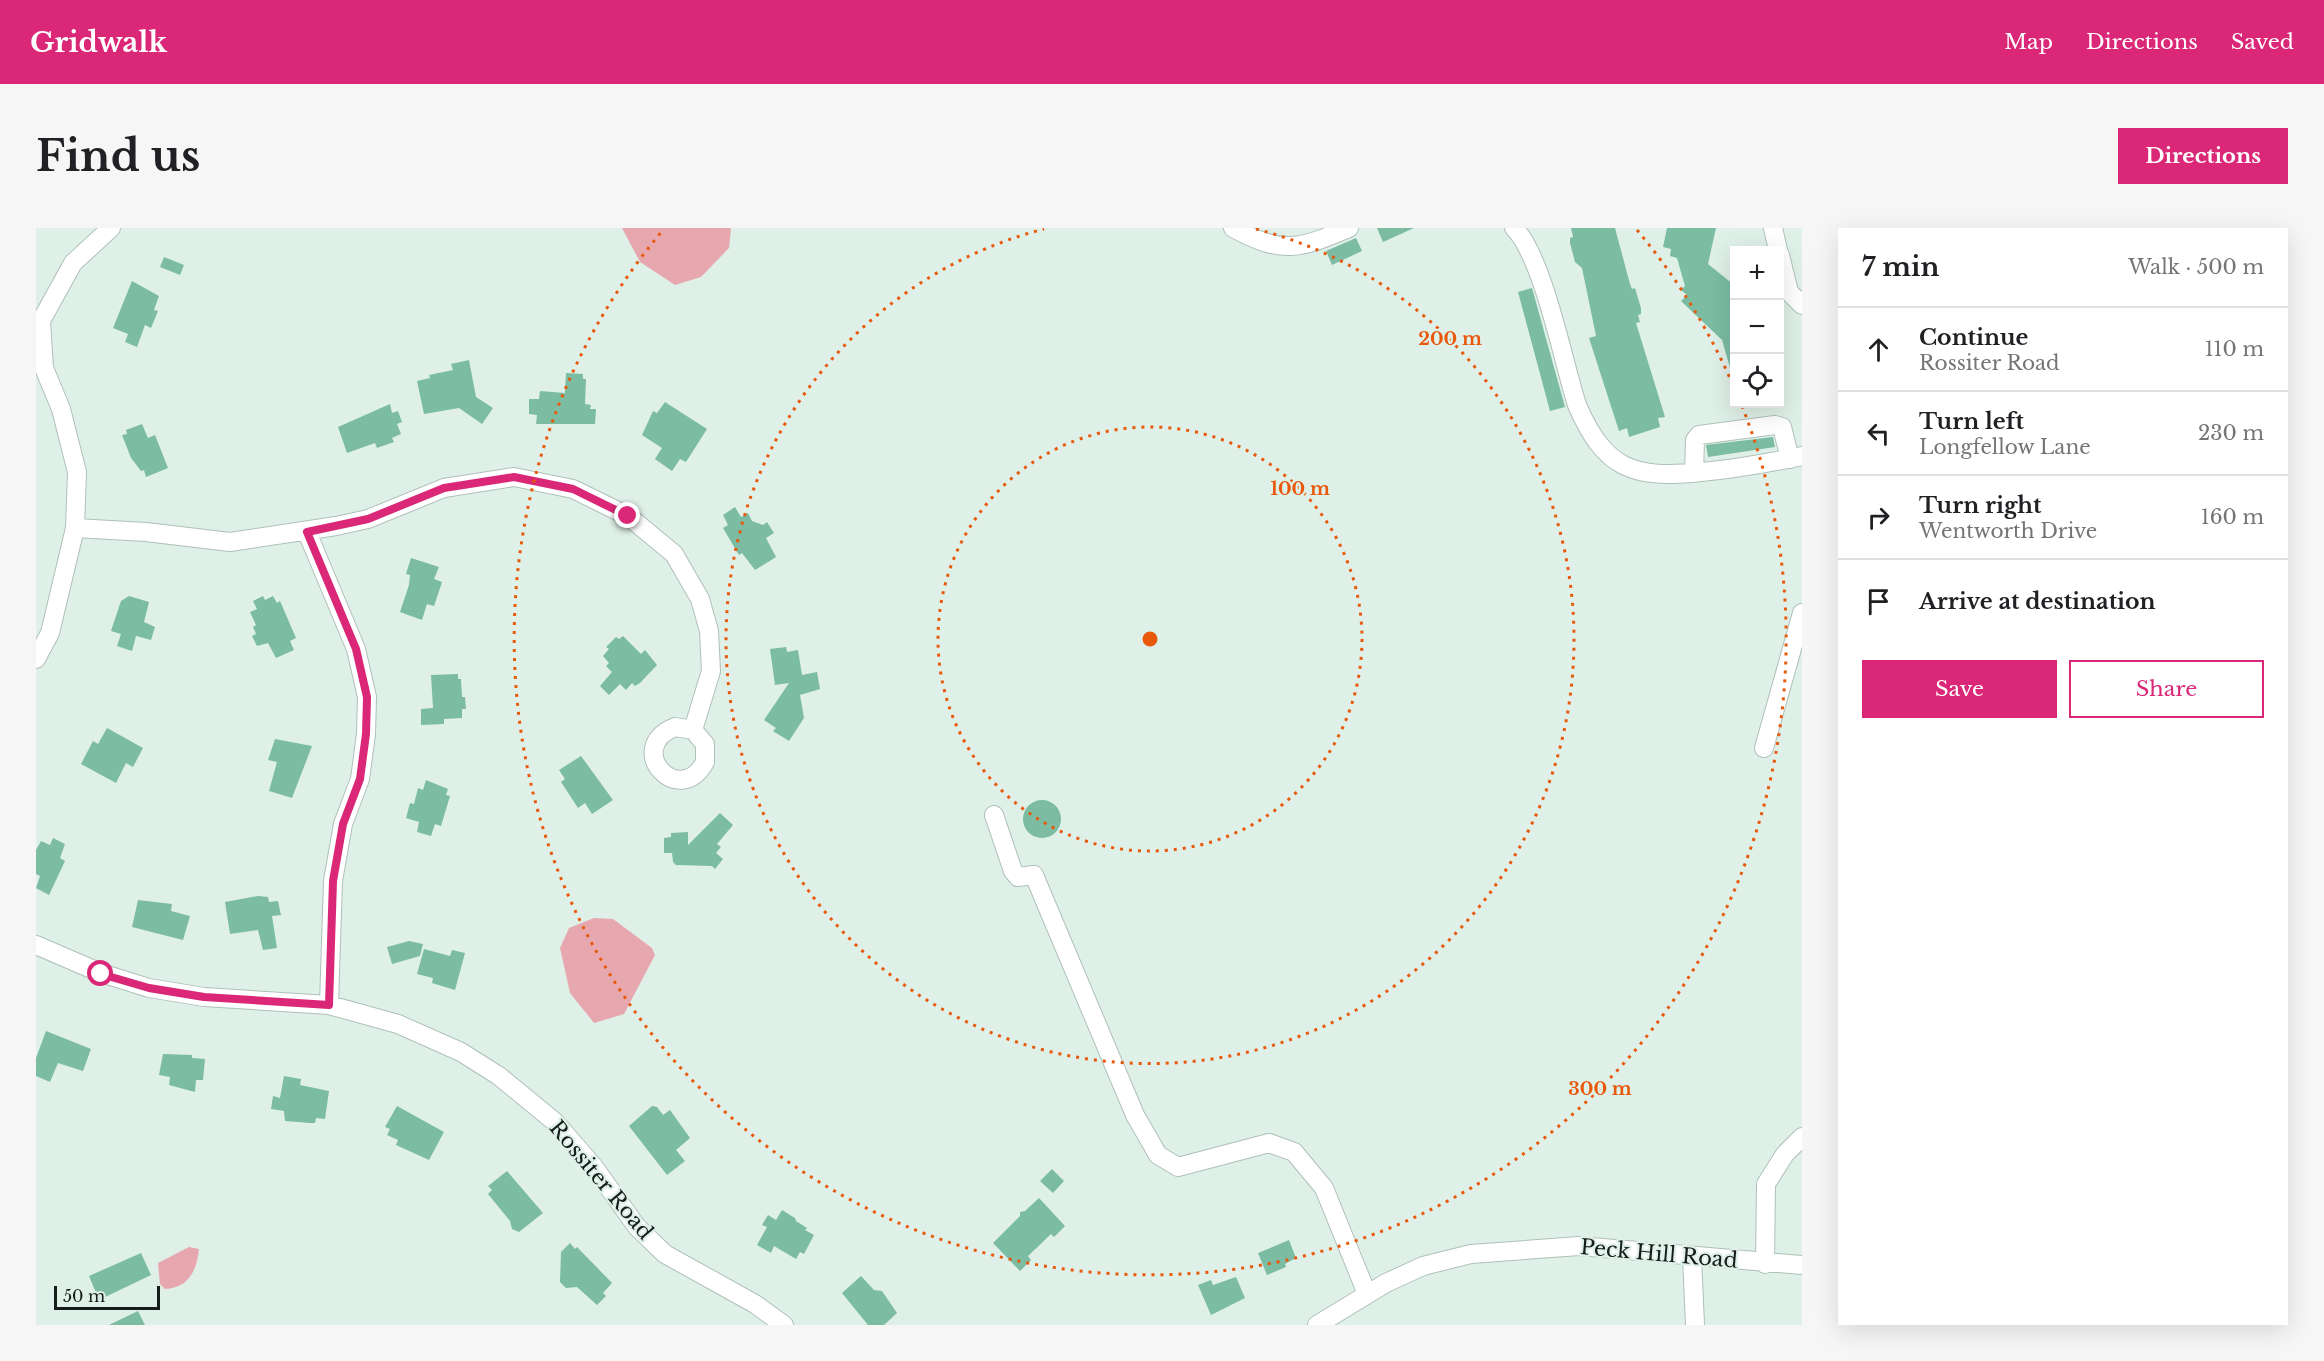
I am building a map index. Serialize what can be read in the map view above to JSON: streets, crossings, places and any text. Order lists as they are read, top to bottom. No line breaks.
{"streets":{"street":["Rossiter Road","Peck Hill Road"]},"scale_bar":"50 m","page":{"header":"Gridwalk","nav":["Map","Directions","Saved"],"buttons":["Directions",["Save","Share"]],"title":"Find us","heading":["7 min","Walk · 500 m"],"map_buttons":["+","−"],"list":[["Continue","Rossiter Road","110 m"],["Turn left","Longfellow Lane","230 m"],["Turn right","Wentworth Drive","160 m"],"Arrive at destination"],"scale":"50 m"},"rings":["200 m","100 m","300 m"]}
